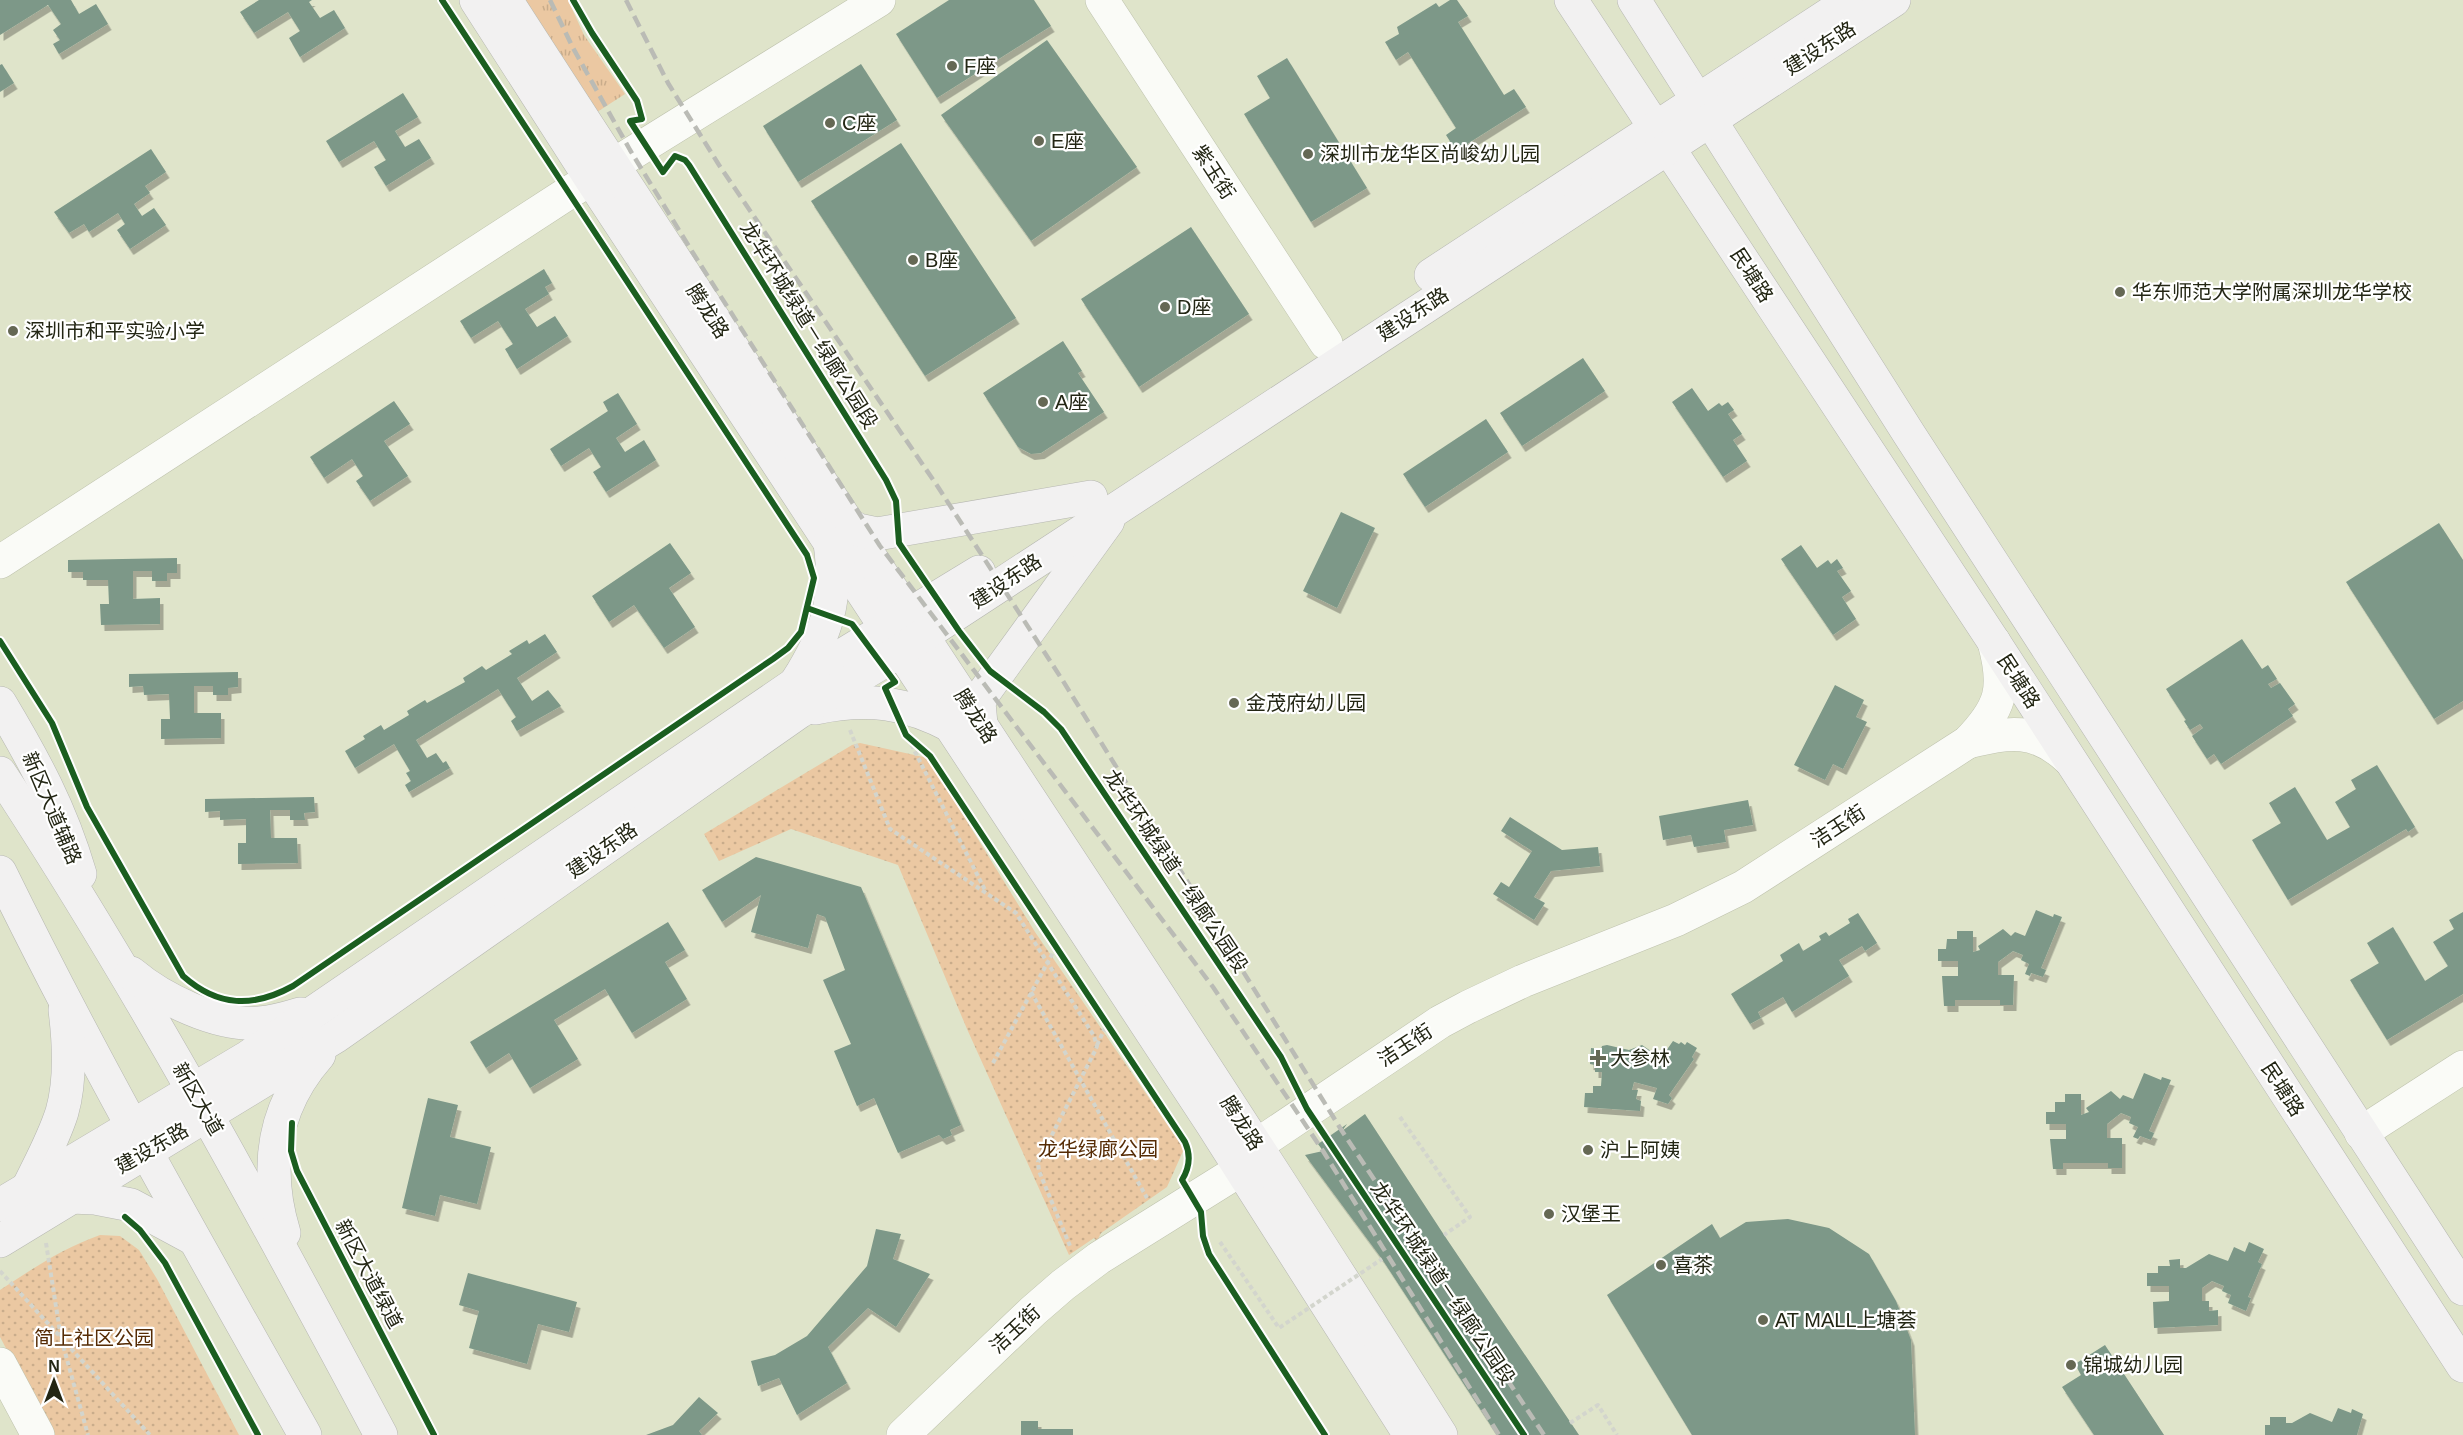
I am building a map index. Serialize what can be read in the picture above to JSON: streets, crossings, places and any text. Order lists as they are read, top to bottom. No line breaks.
{"streets":{"main road":["建设东路","民塘路","腾龙路","新区大道辅路","新区大道"],"street":["紫玉街","洁玉街"],"cycle path":["龙华环城绿道－绿廊公园段","新区大道绿道"]},"crossings":[["建设东路","紫玉街"],["建设东路","民塘路"],["建设东路","腾龙路"],["建设东路","新区大道"],["腾龙路","洁玉街"],["新区大道辅路","新区大道"]],"parks":["龙华绿廊公园","简上社区公园"],"places":{"other":["F座","C座","E座","深圳市龙华区尚峻幼儿园","B座","华东师范大学附属深圳龙华学校","D座","深圳市和平实验小学","A座","金茂府幼儿园","沪上阿姨","汉堡王","喜茶","AT MALL上塘荟","锦城幼儿园"],"health":["大参林"]},"north":"top"}
